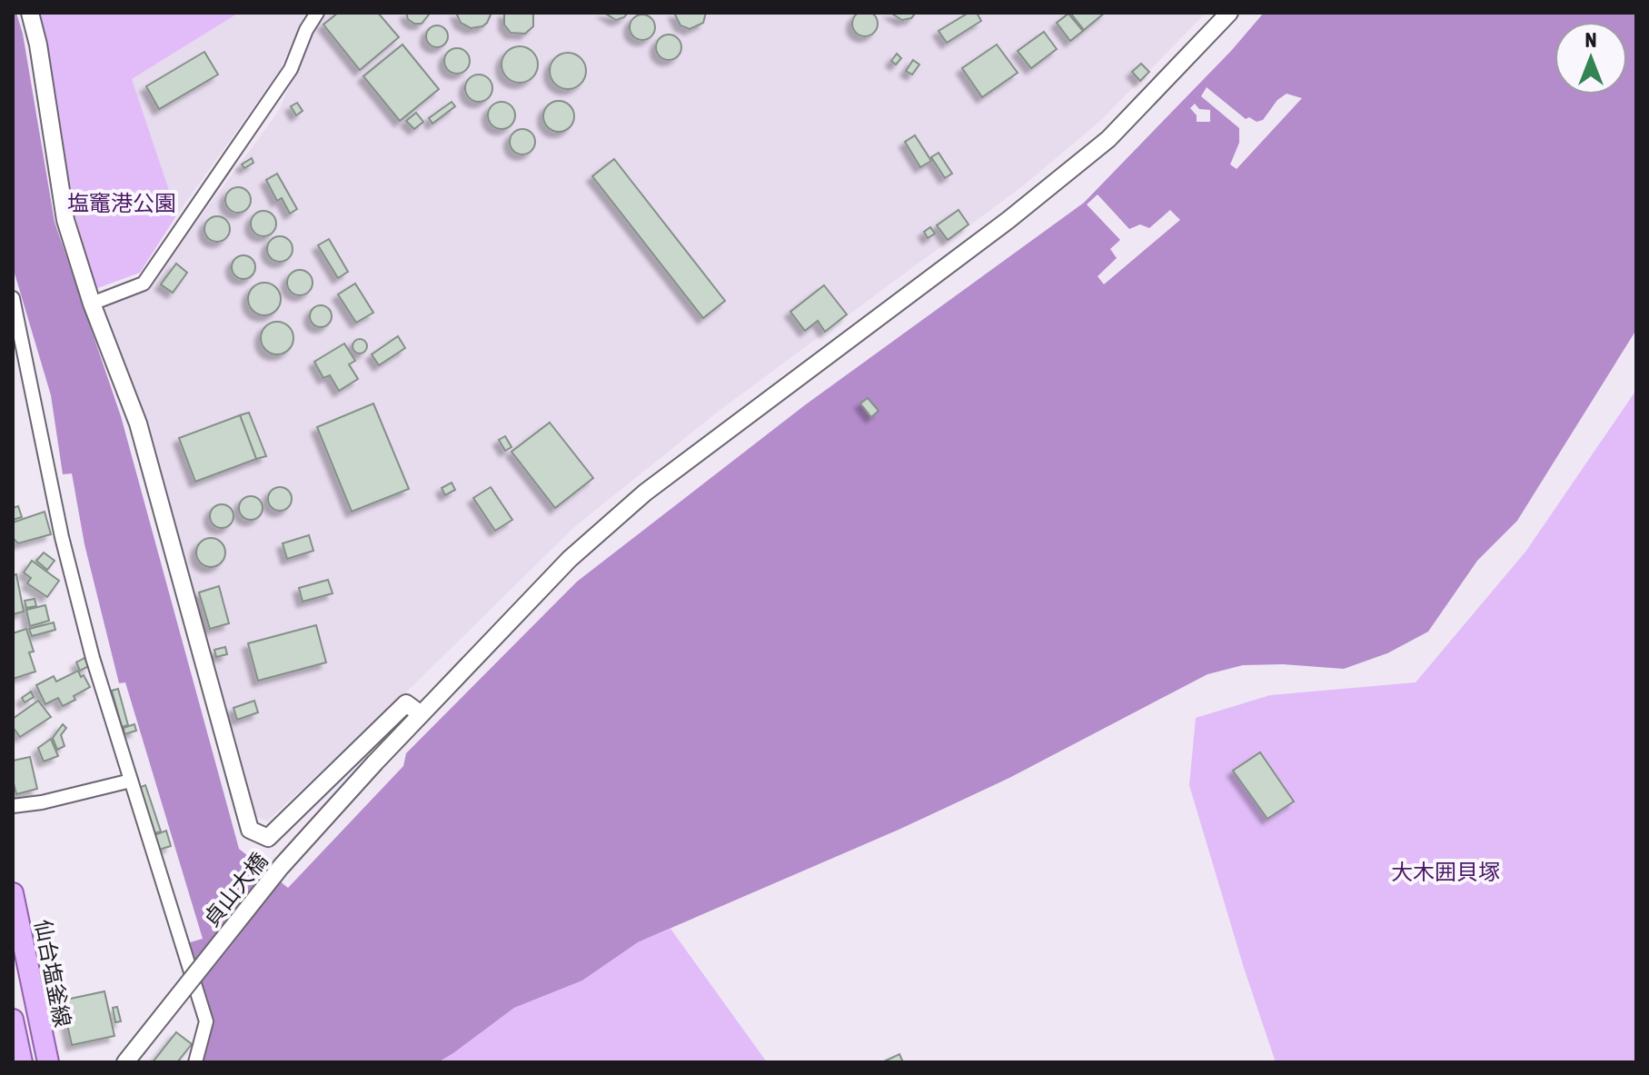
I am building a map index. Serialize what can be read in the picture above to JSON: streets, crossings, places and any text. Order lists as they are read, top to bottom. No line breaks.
{"streets":{"main road":["仙台塩釜線"],"street":["貞山大橋"]},"parks":["塩竈港公園","大木囲貝塚"],"north":"top"}
